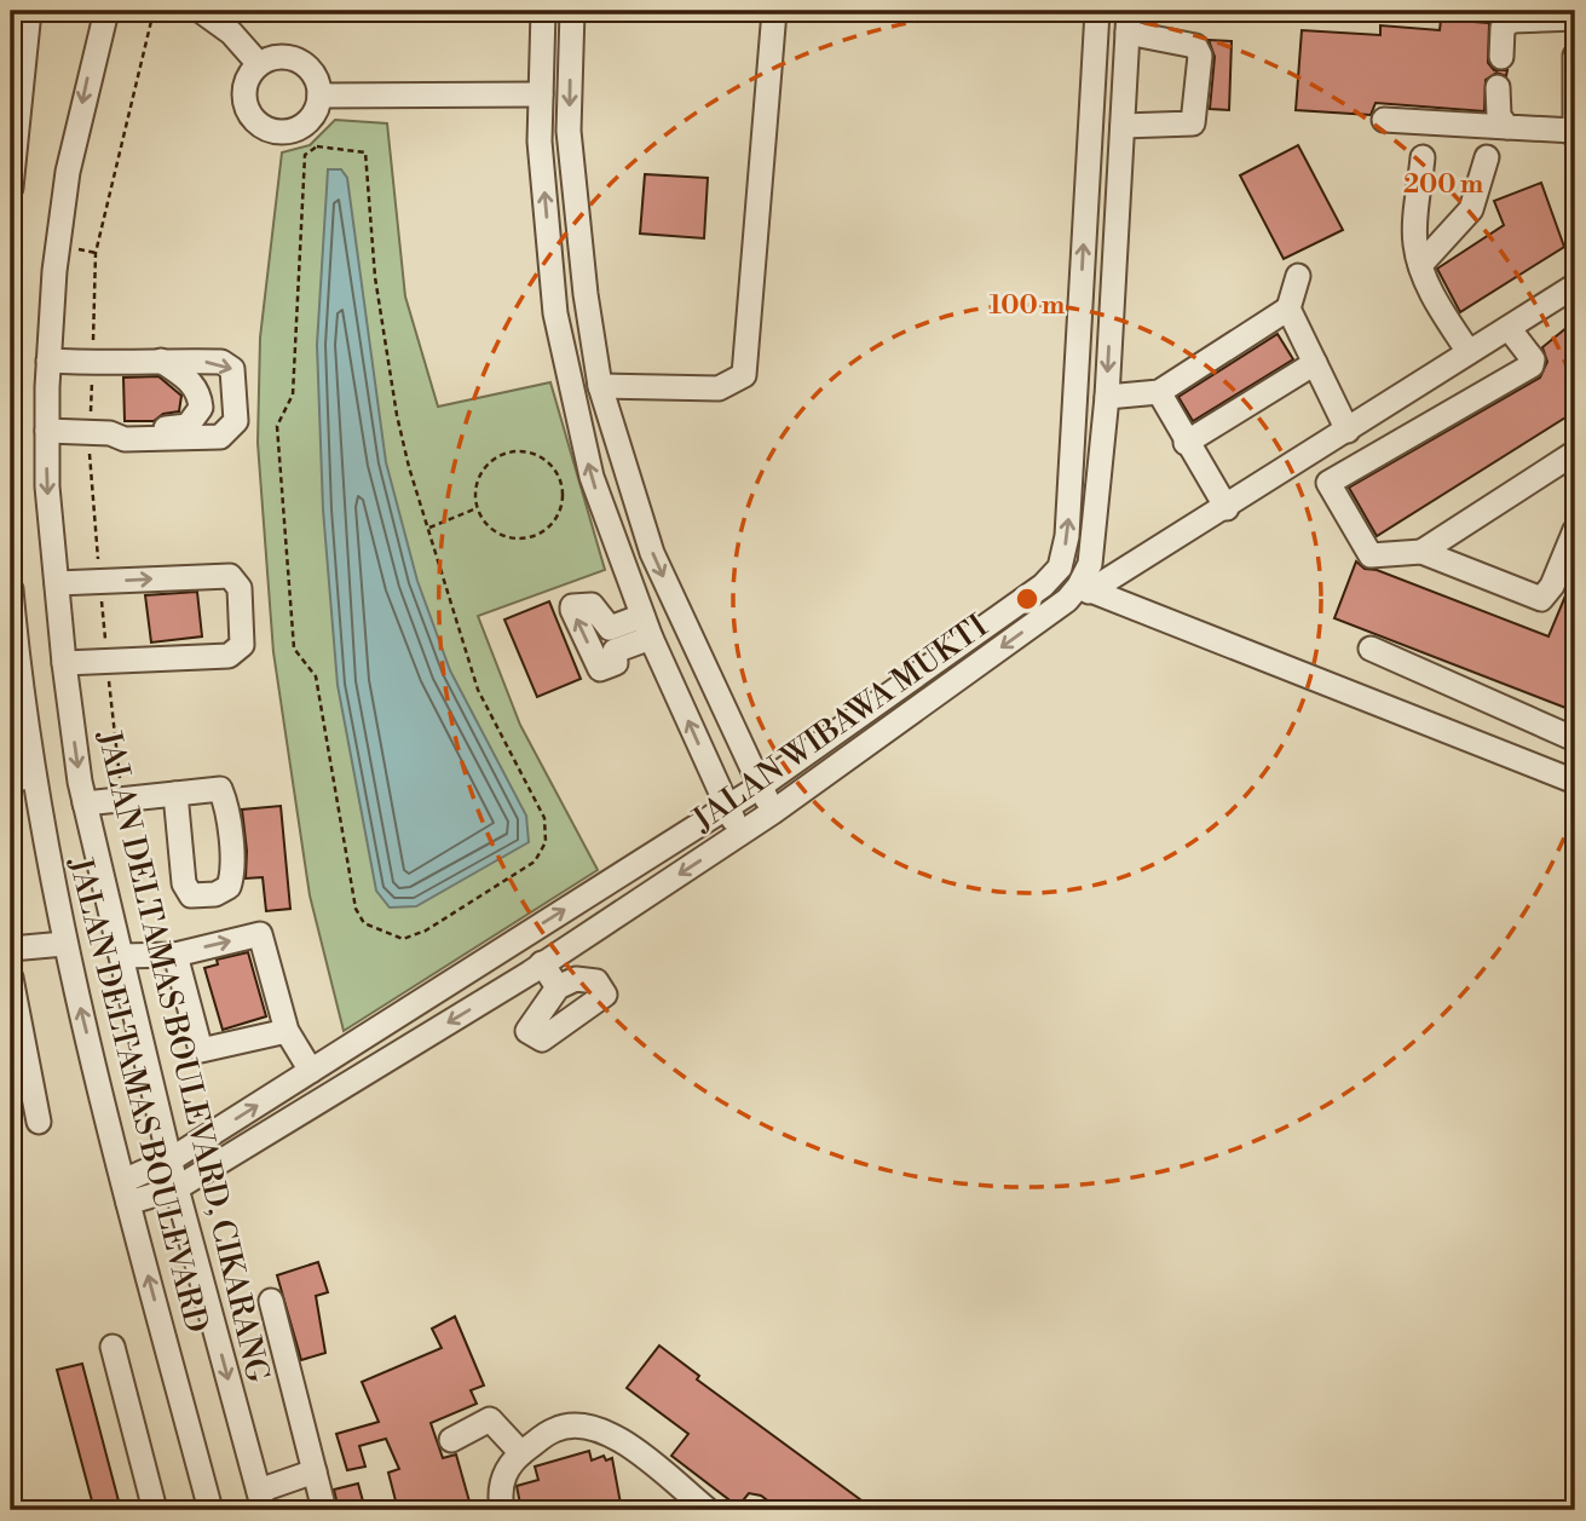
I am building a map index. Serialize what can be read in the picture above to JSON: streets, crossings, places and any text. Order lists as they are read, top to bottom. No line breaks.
{"streets":{"street":["JALAN WIBAWA MUKTI","JALAN DELTAMAS BOULEVARD, CIKARANG","JALAN DELTAMAS BOULEVARD"]},"crossings":[["JALAN WIBAWA MUKTI","JALAN DELTAMAS BOULEVARD, CIKARANG"],["JALAN WIBAWA MUKTI","JALAN DELTAMAS BOULEVARD"]],"rings":["200 m","100 m"]}
